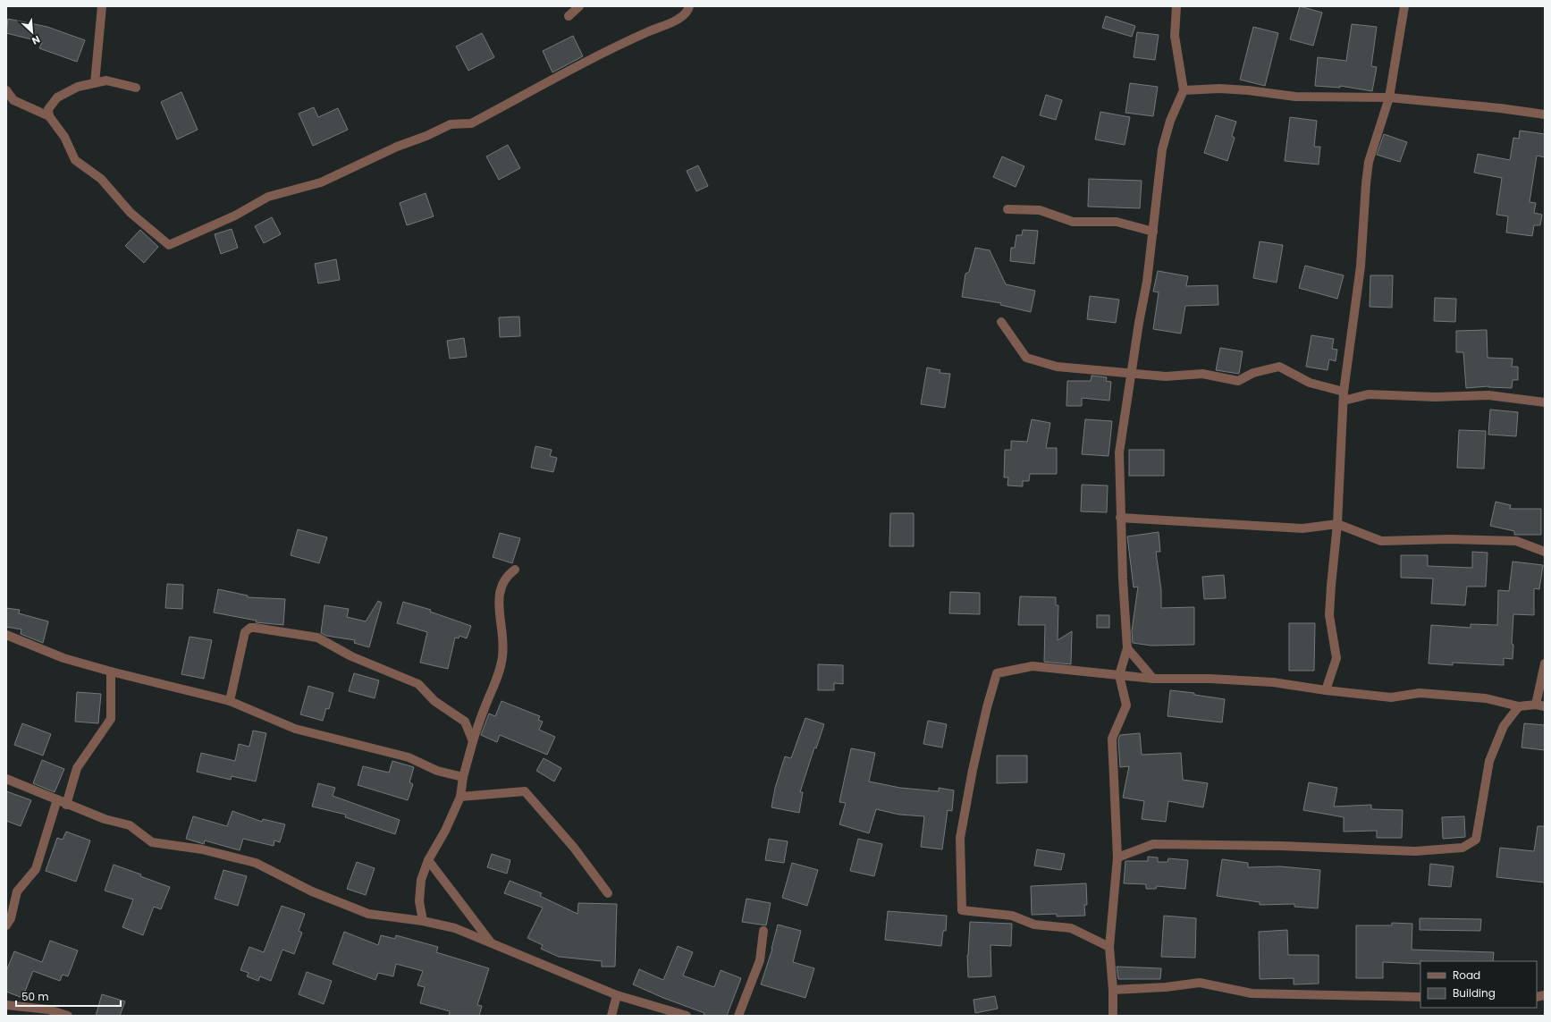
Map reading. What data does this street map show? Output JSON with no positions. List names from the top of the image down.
{
  "legend": ["Road", "Building"],
  "scale_bar": "50 m",
  "north": "bottom right"
}
